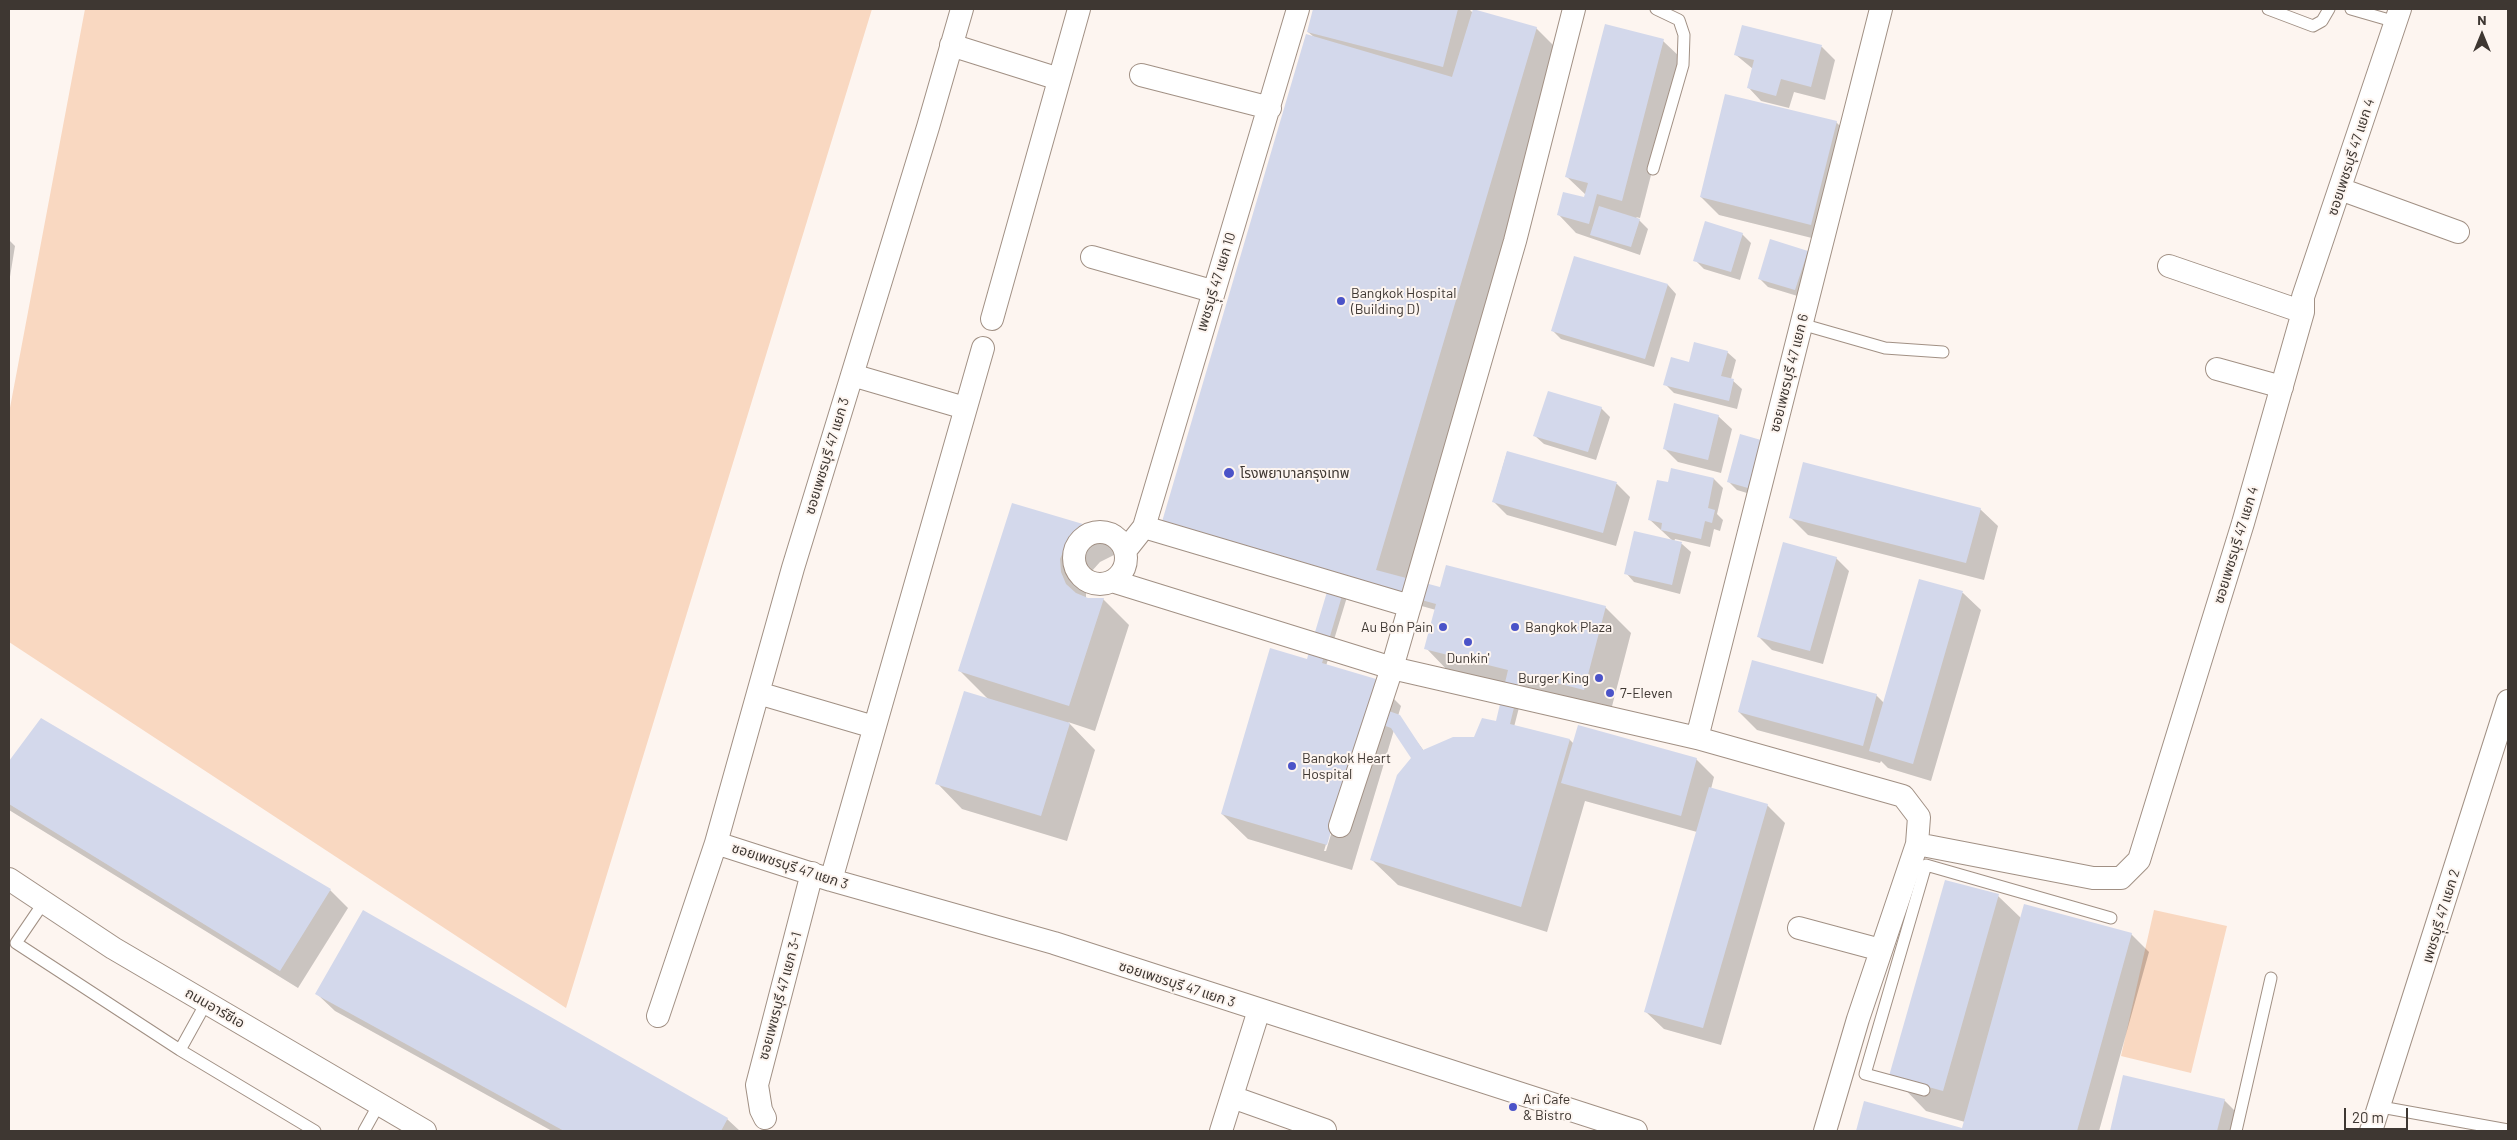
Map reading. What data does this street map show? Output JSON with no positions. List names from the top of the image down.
{
  "streets": {
    "street": [
      "ซอยเพชรบุรี 47 แยก 4",
      "เพชรบุุรี 47 แยก 10",
      "ซอยเพชรบุรี 47 แยก 6",
      "ซอยเพชรบุรี 47 แยก 3",
      "เพชรบุุรี 47 แยก 2",
      "ซอยเพชรบุรี 47 แยก 3-1",
      "ถนนอาร์ซีเอ"
    ]
  },
  "crossings": [
    ["ซอยเพชรบุรี 47 แยก 3", "ซอยเพชรบุรี 47 แยก 3-1"]
  ],
  "places": [
    "Bangkok Hospital (Building D)",
    "โรงพยาบาลกรุงเทพ",
    "Au Bon Pain",
    "Bangkok Plaza",
    "Dunkin'",
    "Burger King",
    "7-Eleven",
    "Bangkok Heart Hospital",
    "Ari Cafe & Bistro"
  ],
  "scale_bar": "20 m",
  "north": "top"
}
